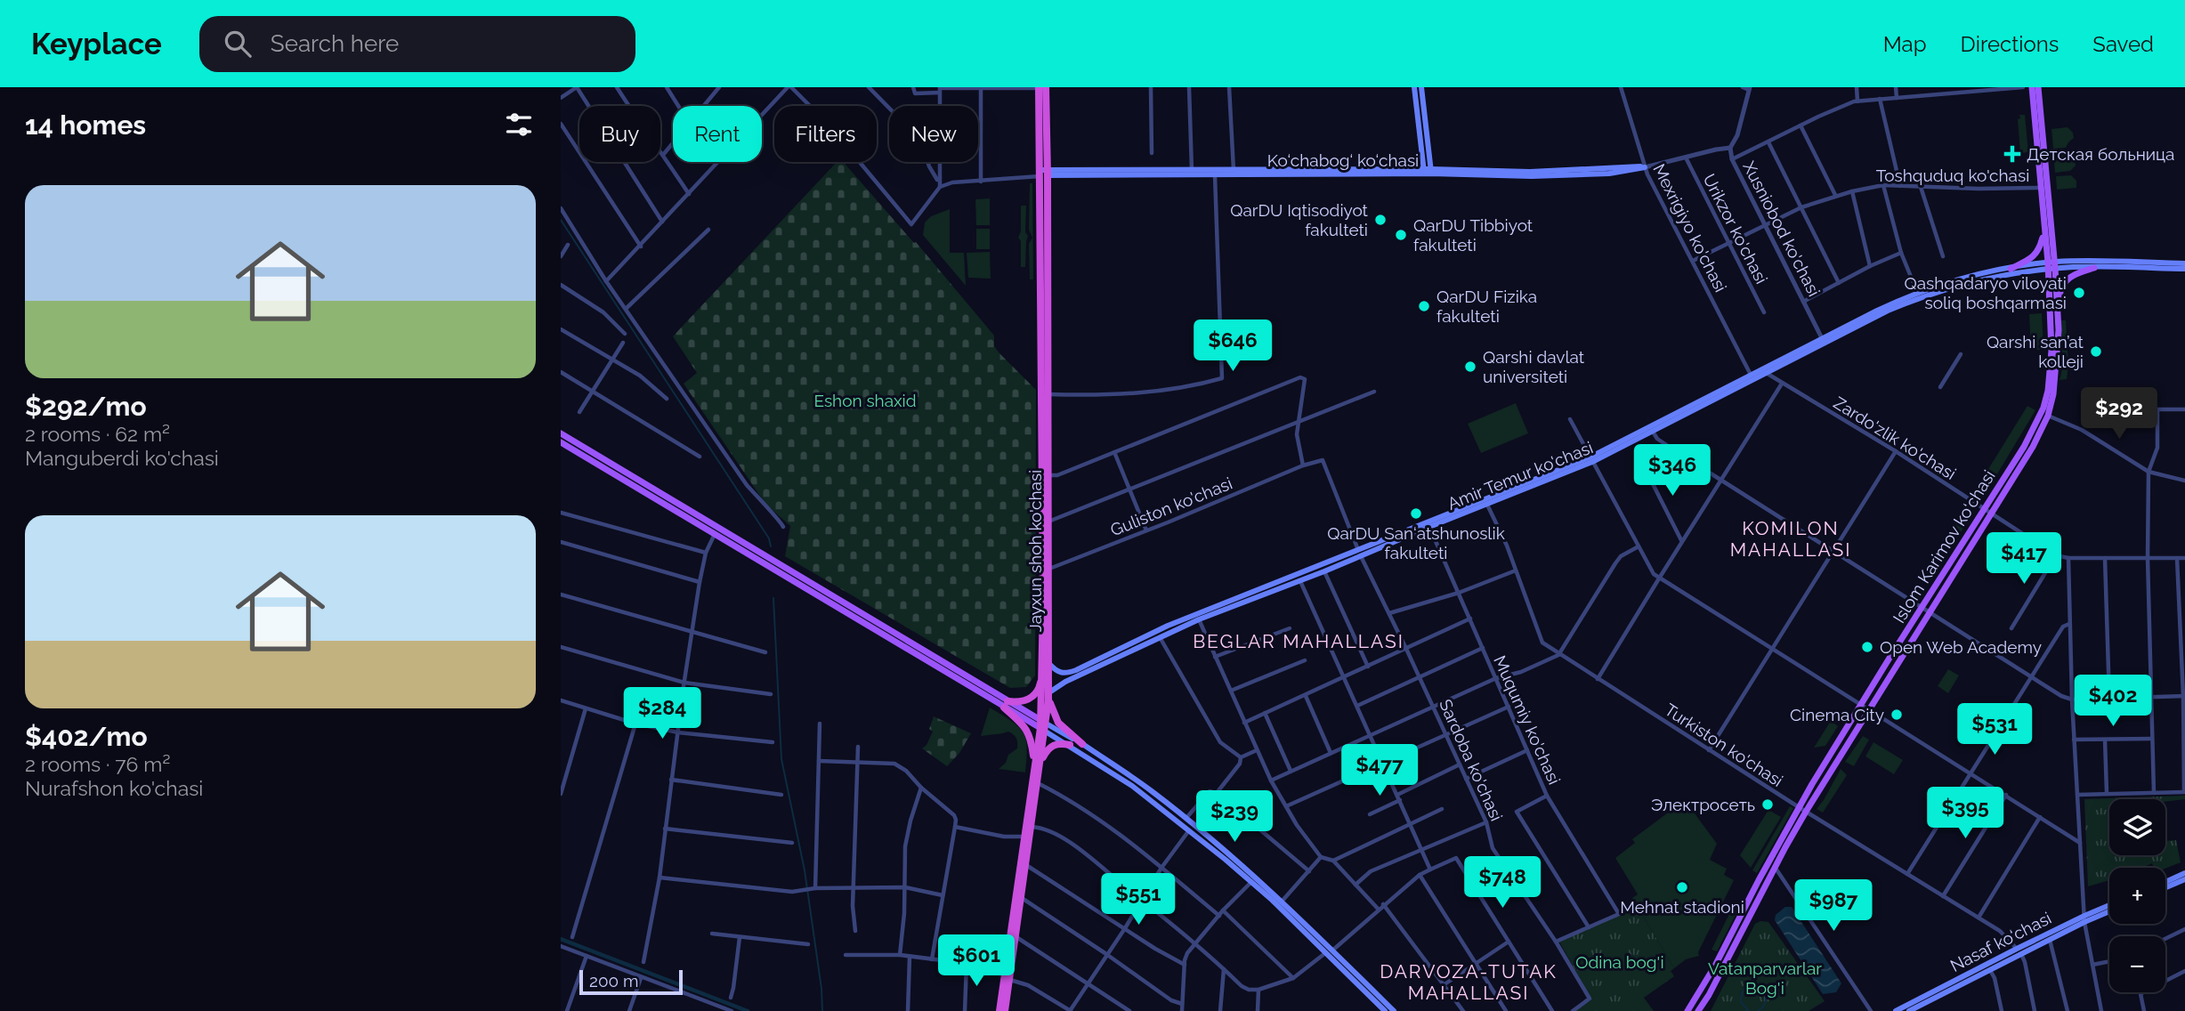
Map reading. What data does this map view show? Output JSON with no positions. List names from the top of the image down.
{
  "streets": {
    "highway": ["Jayxun shoh ko'chasi"],
    "main road": [
      "Ko‘chabog‘ ko‘chasi",
      "Amir Temur ko'chasi",
      "Islom Karimov ko‘chasi",
      "Nasaf ko‘chasi"
    ],
    "street": [
      "Toshquduq ko'chasi",
      "Mexrigiyo ko'chasi",
      "Urikzor ko'chasi",
      "Xusniobod ko'chasi",
      "Zardo'zlik ko'chasi",
      "Guliston ko'chasi",
      "Muqumiy ko'chasi",
      "Turkiston ko'chasi",
      "Sardoba ko'chasi"
    ]
  },
  "crossings": [
    ["Ko‘chabog‘ ko‘chasi", "Mexrigiyo ko'chasi"],
    ["Ko‘chabog‘ ko‘chasi", "Urikzor ko'chasi"],
    ["Ko‘chabog‘ ko‘chasi", "Xusniobod ko'chasi"],
    ["Ko‘chabog‘ ko‘chasi", "Jayxun shoh ko'chasi"],
    ["Toshquduq ko'chasi", "Mexrigiyo ko'chasi"],
    ["Toshquduq ko'chasi", "Urikzor ko'chasi"],
    ["Toshquduq ko'chasi", "Xusniobod ko'chasi"],
    ["Toshquduq ko'chasi", "Islom Karimov ko‘chasi"],
    ["Mexrigiyo ko'chasi", "Amir Temur ko'chasi"],
    ["Xusniobod ko'chasi", "Amir Temur ko'chasi"],
    ["Zardo'zlik ko'chasi", "Amir Temur ko'chasi"],
    ["Zardo'zlik ko'chasi", "Islom Karimov ko‘chasi"],
    ["Amir Temur ko'chasi", "Islom Karimov ko‘chasi"],
    ["Amir Temur ko'chasi", "Jayxun shoh ko'chasi"],
    ["Amir Temur ko'chasi", "Muqumiy ko'chasi"],
    ["Amir Temur ko'chasi", "Turkiston ko'chasi"],
    ["Amir Temur ko'chasi", "Sardoba ko'chasi"],
    ["Guliston ko'chasi", "Jayxun shoh ko'chasi"],
    ["Guliston ko'chasi", "Sardoba ko'chasi"],
    ["Islom Karimov ko‘chasi", "Turkiston ko'chasi"],
    ["Turkiston ko'chasi", "Nasaf ko‘chasi"]
  ],
  "districts": ["KOMILON MAHALLASI", "BEGLAR MAHALLASI", "DARVOZA-TUTAK MAHALLASI"],
  "parks": ["Eshon shaxid", "Odina bog'i", "Vatanparvarlar Bog'i"],
  "places": {
    "health": ["Детская больница"],
    "other": [
      "QarDU Iqtisodiyot fakulteti",
      "QarDU Tibbiyot fakulteti",
      "Qashqadaryo viloyati soliq boshqarmasi",
      "QarDU Fizika fakulteti",
      "Qarshi san’at kolleji",
      "Qarshi davlat universiteti",
      "QarDU San‘atshunoslik fakulteti",
      "Open Web Academy",
      "Cinema City",
      "Электросеть",
      "Mehnat stadioni"
    ]
  },
  "scale_bar": "200 m",
  "page": {
    "header": "Keyplace",
    "search": "Search here",
    "nav": ["Map", "Directions", "Saved"],
    "heading": "14 homes",
    "chip": [
      "Buy",
      "Rent",
      "Filters",
      "New"
    ],
    "list": [
      {
        "name": "$292/mo",
        "note": "2 rooms · 62 m² · Manguberdi ko'chasi"
      },
      {
        "name": "$402/mo",
        "note": "2 rooms · 76 m² · Nurafshon ko'chasi"
      }
    ],
    "price": [
      "$646",
      "$292",
      "$346",
      "$417",
      "$402",
      "$284",
      "$531",
      "$477",
      "$395",
      "$239",
      "$748",
      "$551",
      "$987",
      "$601"
    ],
    "map_buttons": ["+", "−"],
    "scale": "200 m"
  }
}
